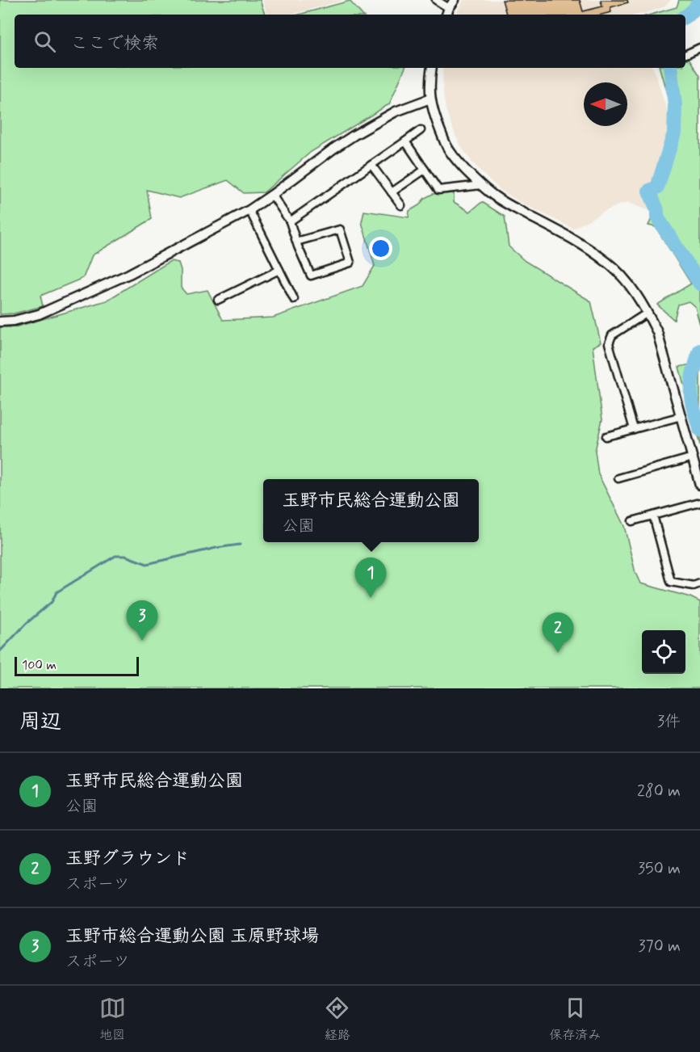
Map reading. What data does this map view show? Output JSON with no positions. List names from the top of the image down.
{
  "scale_bar": "100 m",
  "north": "left",
  "page": {
    "search": "ここで検索",
    "popup": ["玉野市民総合運動公園", "公園"],
    "pins": ["1", "3", "2"],
    "scale": "100 m",
    "heading": ["周辺", "3件"],
    "list": [
      {
        "mark": "1",
        "name": "玉野市民総合運動公園",
        "note": "公園",
        "value": "280 m"
      },
      {
        "mark": "2",
        "name": "玉野グラウンド",
        "note": "スポーツ",
        "value": "350 m"
      },
      {
        "mark": "3",
        "name": "玉野市総合運動公園 玉原野球場",
        "note": "スポーツ",
        "value": "370 m"
      }
    ],
    "nav": ["地図", "経路", "保存済み"]
  }
}
